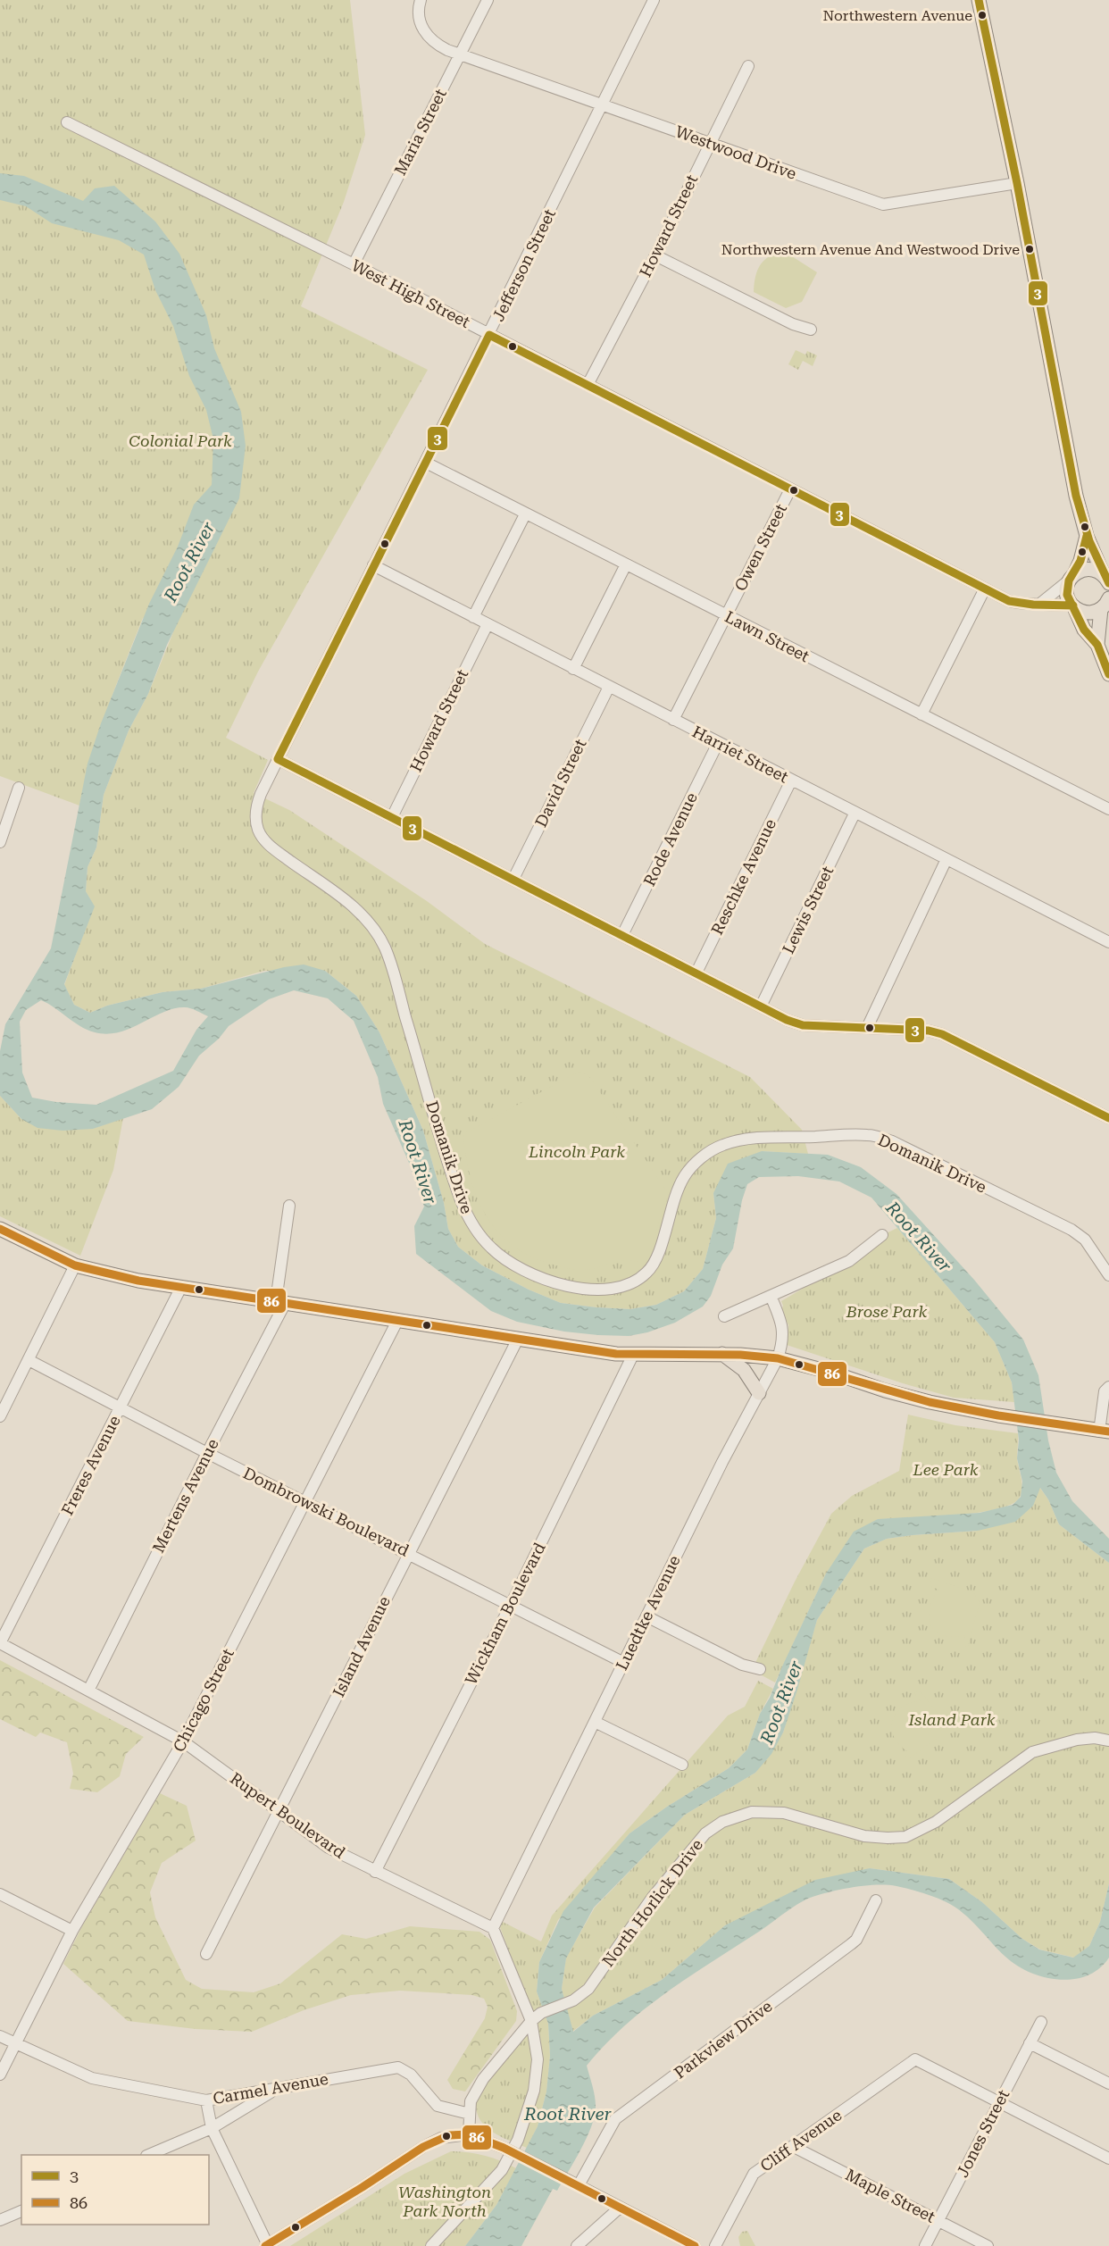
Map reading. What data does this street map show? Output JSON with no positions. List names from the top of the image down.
{
  "streets": {
    "street": [
      "Maria Street",
      "Westwood Drive",
      "Howard Street",
      "Jefferson Street",
      "West High Street",
      "Owen Street",
      "Lawn Street",
      "Harriet Street",
      "David Street",
      "Rode Avenue",
      "Reschke Avenue",
      "Lewis Street",
      "Domanik Drive",
      "Freres Avenue",
      "Mertens Avenue",
      "Dombrowski Boulevard",
      "Luedtke Avenue",
      "Wickham Boulevard",
      "Island Avenue",
      "Chicago Street",
      "Rupert Boulevard",
      "North Horlick Drive",
      "Parkview Drive",
      "Carmel Avenue",
      "Jones Street",
      "Cliff Avenue",
      "Maple Street"
    ]
  },
  "crossings": [
    ["Maria Street", "Westwood Drive"],
    ["Maria Street", "West High Street"],
    ["Westwood Drive", "Howard Street"],
    ["Westwood Drive", "Jefferson Street"],
    ["Howard Street", "West High Street"],
    ["Howard Street", "Harriet Street"],
    ["Jefferson Street", "West High Street"],
    ["Jefferson Street", "Lawn Street"],
    ["Jefferson Street", "Harriet Street"],
    ["Jefferson Street", "Domanik Drive"],
    ["West High Street", "Owen Street"],
    ["Owen Street", "Lawn Street"],
    ["Owen Street", "Harriet Street"],
    ["Harriet Street", "David Street"],
    ["Harriet Street", "Rode Avenue"],
    ["Harriet Street", "Reschke Avenue"],
    ["Harriet Street", "Lewis Street"],
    ["Freres Avenue", "Dombrowski Boulevard"],
    ["Freres Avenue", "Rupert Boulevard"],
    ["Mertens Avenue", "Dombrowski Boulevard"],
    ["Mertens Avenue", "Rupert Boulevard"],
    ["Dombrowski Boulevard", "Luedtke Avenue"],
    ["Dombrowski Boulevard", "Wickham Boulevard"],
    ["Dombrowski Boulevard", "Island Avenue"],
    ["Dombrowski Boulevard", "Chicago Street"],
    ["Luedtke Avenue", "Rupert Boulevard"],
    ["Wickham Boulevard", "Rupert Boulevard"],
    ["Island Avenue", "Rupert Boulevard"],
    ["Chicago Street", "Rupert Boulevard"],
    ["Chicago Street", "Carmel Avenue"],
    ["North Horlick Drive", "Carmel Avenue"],
    ["Jones Street", "Cliff Avenue"],
    ["Jones Street", "Maple Street"],
    ["Cliff Avenue", "Maple Street"]
  ],
  "water": ["Root River"],
  "parks": [
    "Colonial Park",
    "Lincoln Park",
    "Brose Park",
    "Lee Park",
    "Island Park",
    "Washington Park North"
  ],
  "places": ["Northwestern Avenue", "Northwestern Avenue And Westwood Drive"],
  "lines": ["transit line 3", "transit line 86"],
  "legend": ["3", "86"]
}
